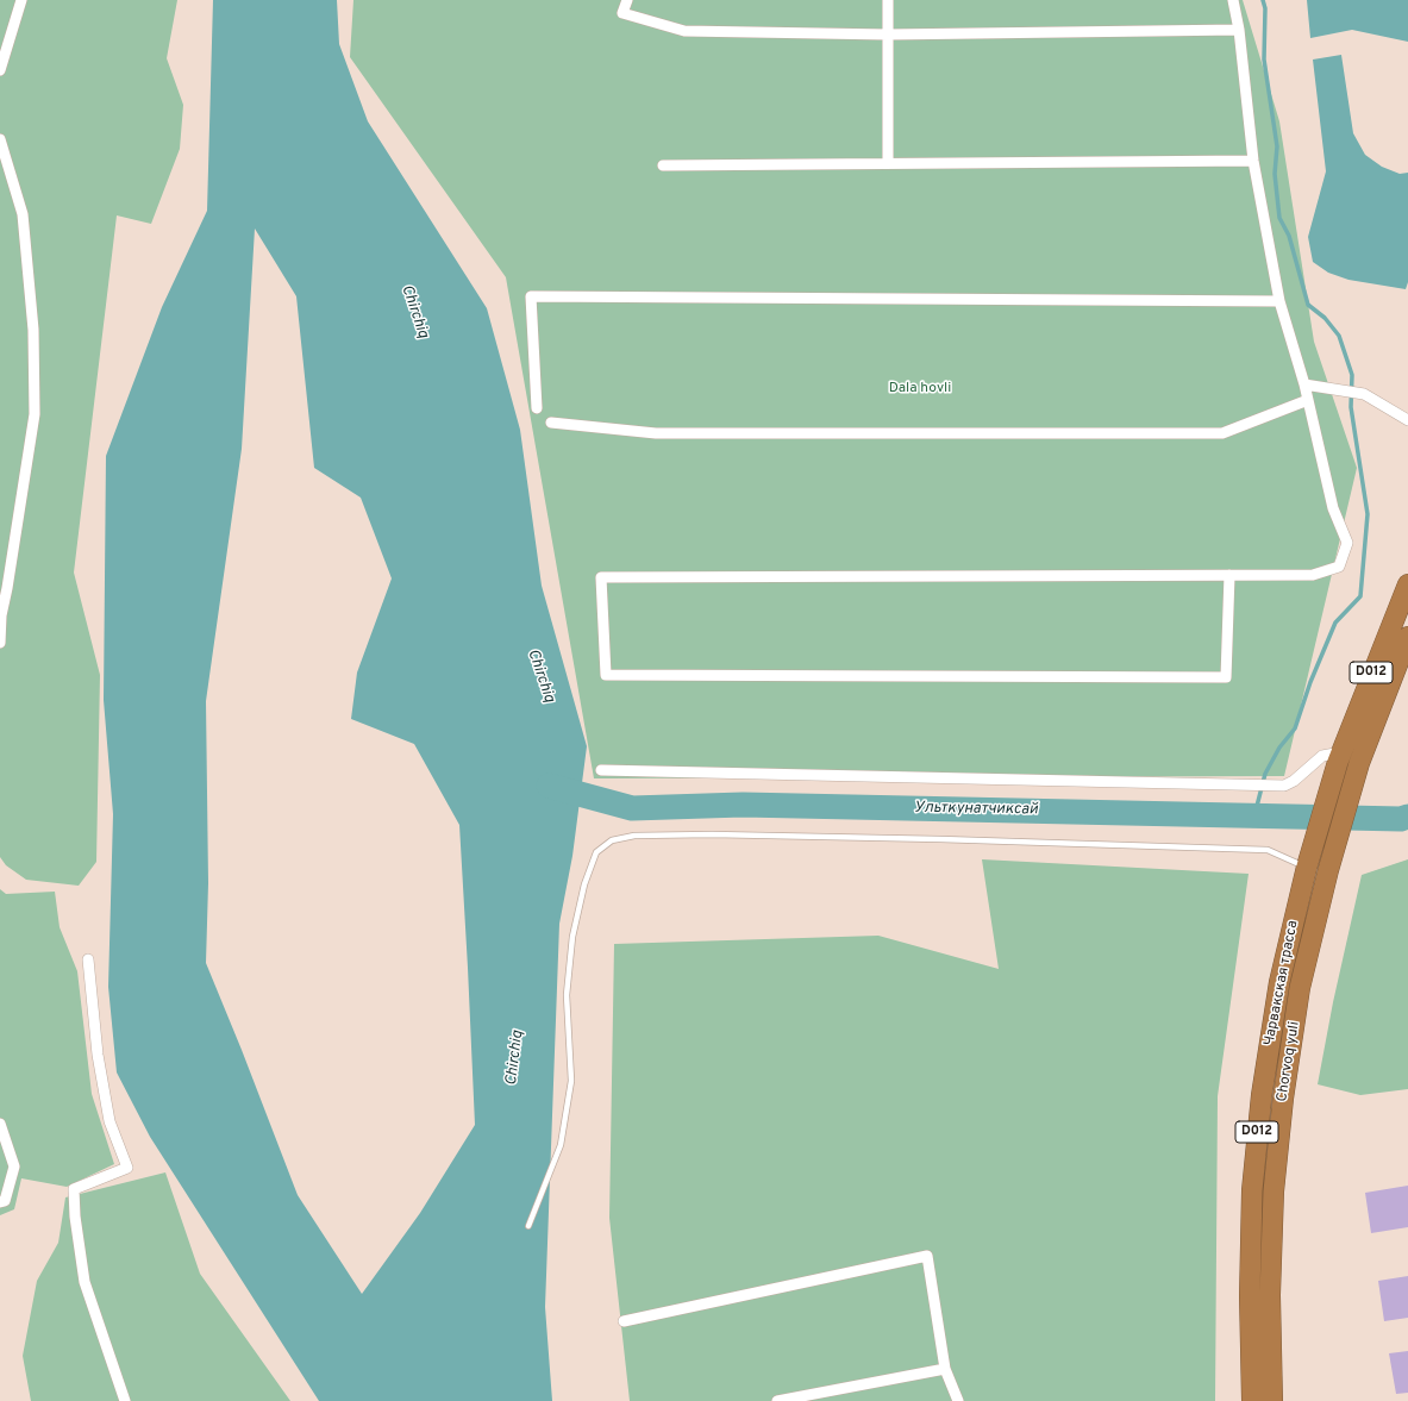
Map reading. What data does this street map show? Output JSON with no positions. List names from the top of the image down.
{
  "streets": {
    "highway": ["D012", "Чарвакская трасса", "Chorvoq yuli"]
  },
  "water": ["Chirchiq", "Ульткунатчиксай"],
  "parks": ["Dala hovli"]
}
